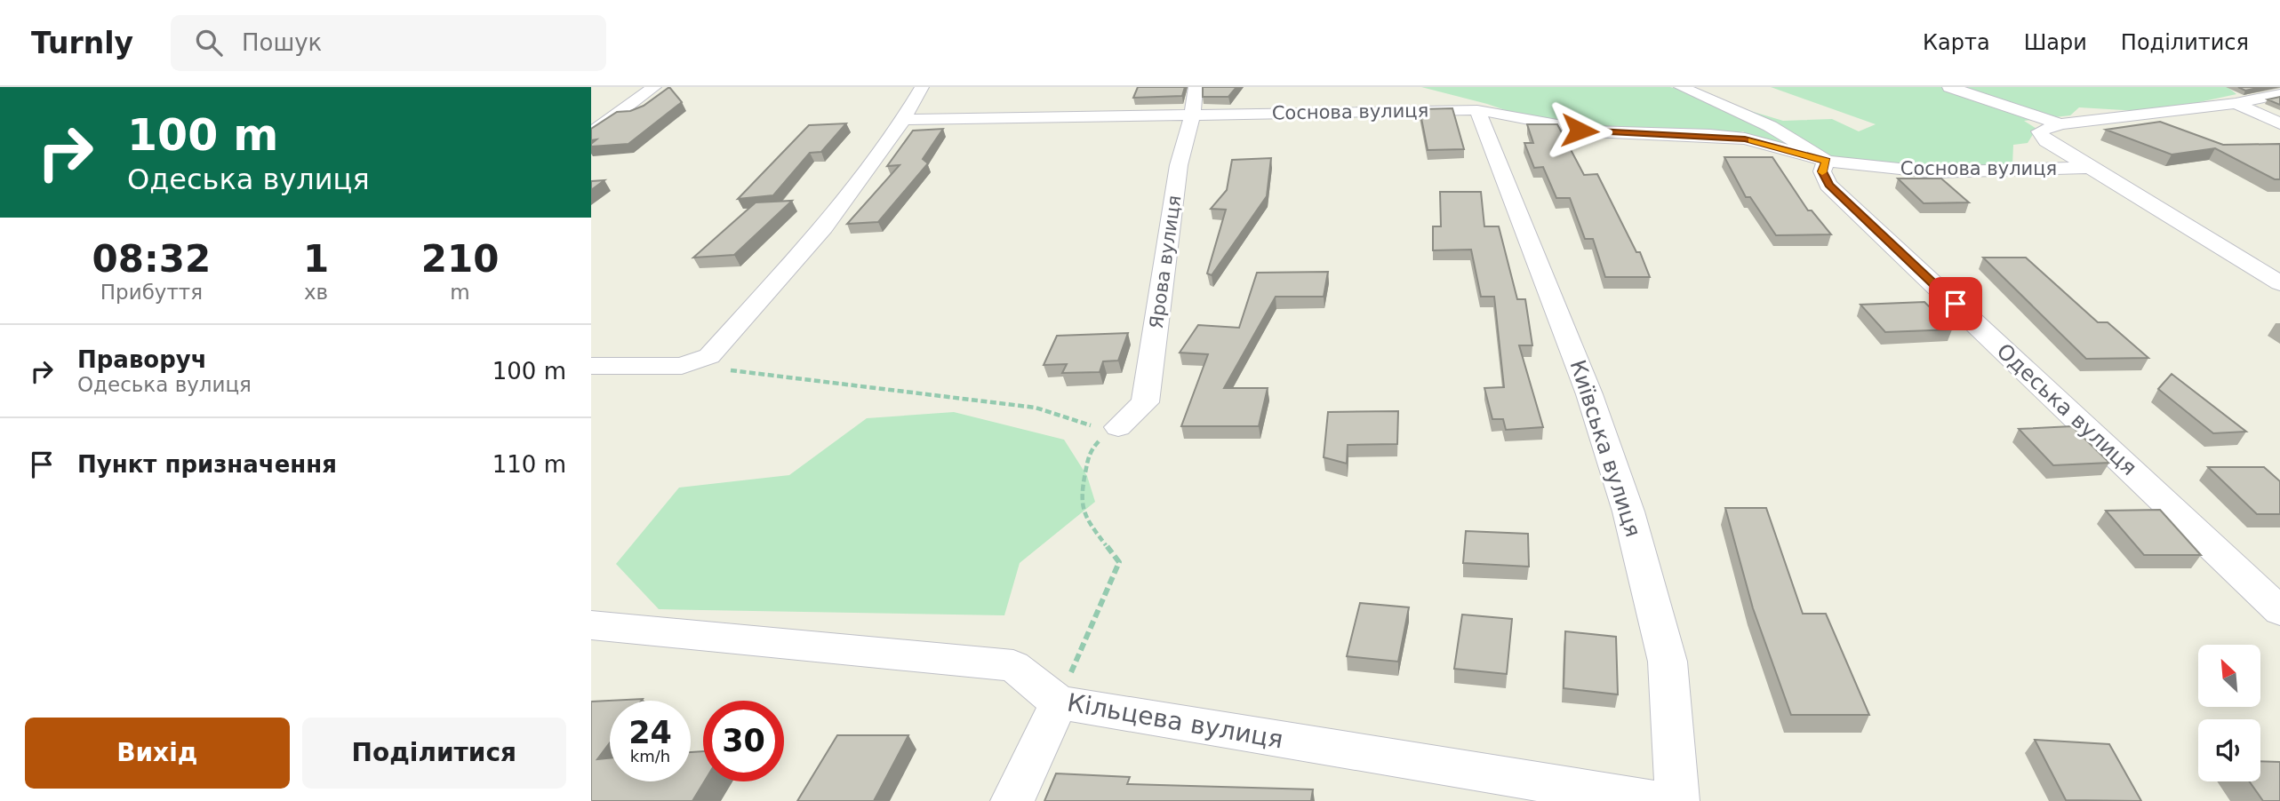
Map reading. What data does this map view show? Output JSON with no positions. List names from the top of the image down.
{
  "streets": {
    "street": [
      "Соснова вулиця",
      "Ярова вулиця",
      "Одеська вулиця",
      "Київська вулиця",
      "Кільцева вулиця"
    ]
  },
  "crossings": [
    ["Соснова вулиця", "Ярова вулиця"],
    ["Соснова вулиця", "Одеська вулиця"],
    ["Соснова вулиця", "Київська вулиця"]
  ],
  "north": "top left",
  "page": {
    "header": "Turnly",
    "search": "Пошук",
    "nav": ["Карта", "Шари", "Поділитися"],
    "turn": ["100 m", "Одеська вулиця"],
    "eta": [
      "08:32",
      "Прибуття",
      "1",
      "хв",
      "210",
      "m"
    ],
    "list": [
      {
        "name": "Праворуч",
        "note": "Одеська вулиця",
        "value": "100 m"
      },
      {
        "name": "Пункт призначення",
        "value": "110 m"
      }
    ],
    "speed": "24 km/h",
    "limit": "30",
    "buttons": ["Вихід", "Поділитися"]
  }
}
